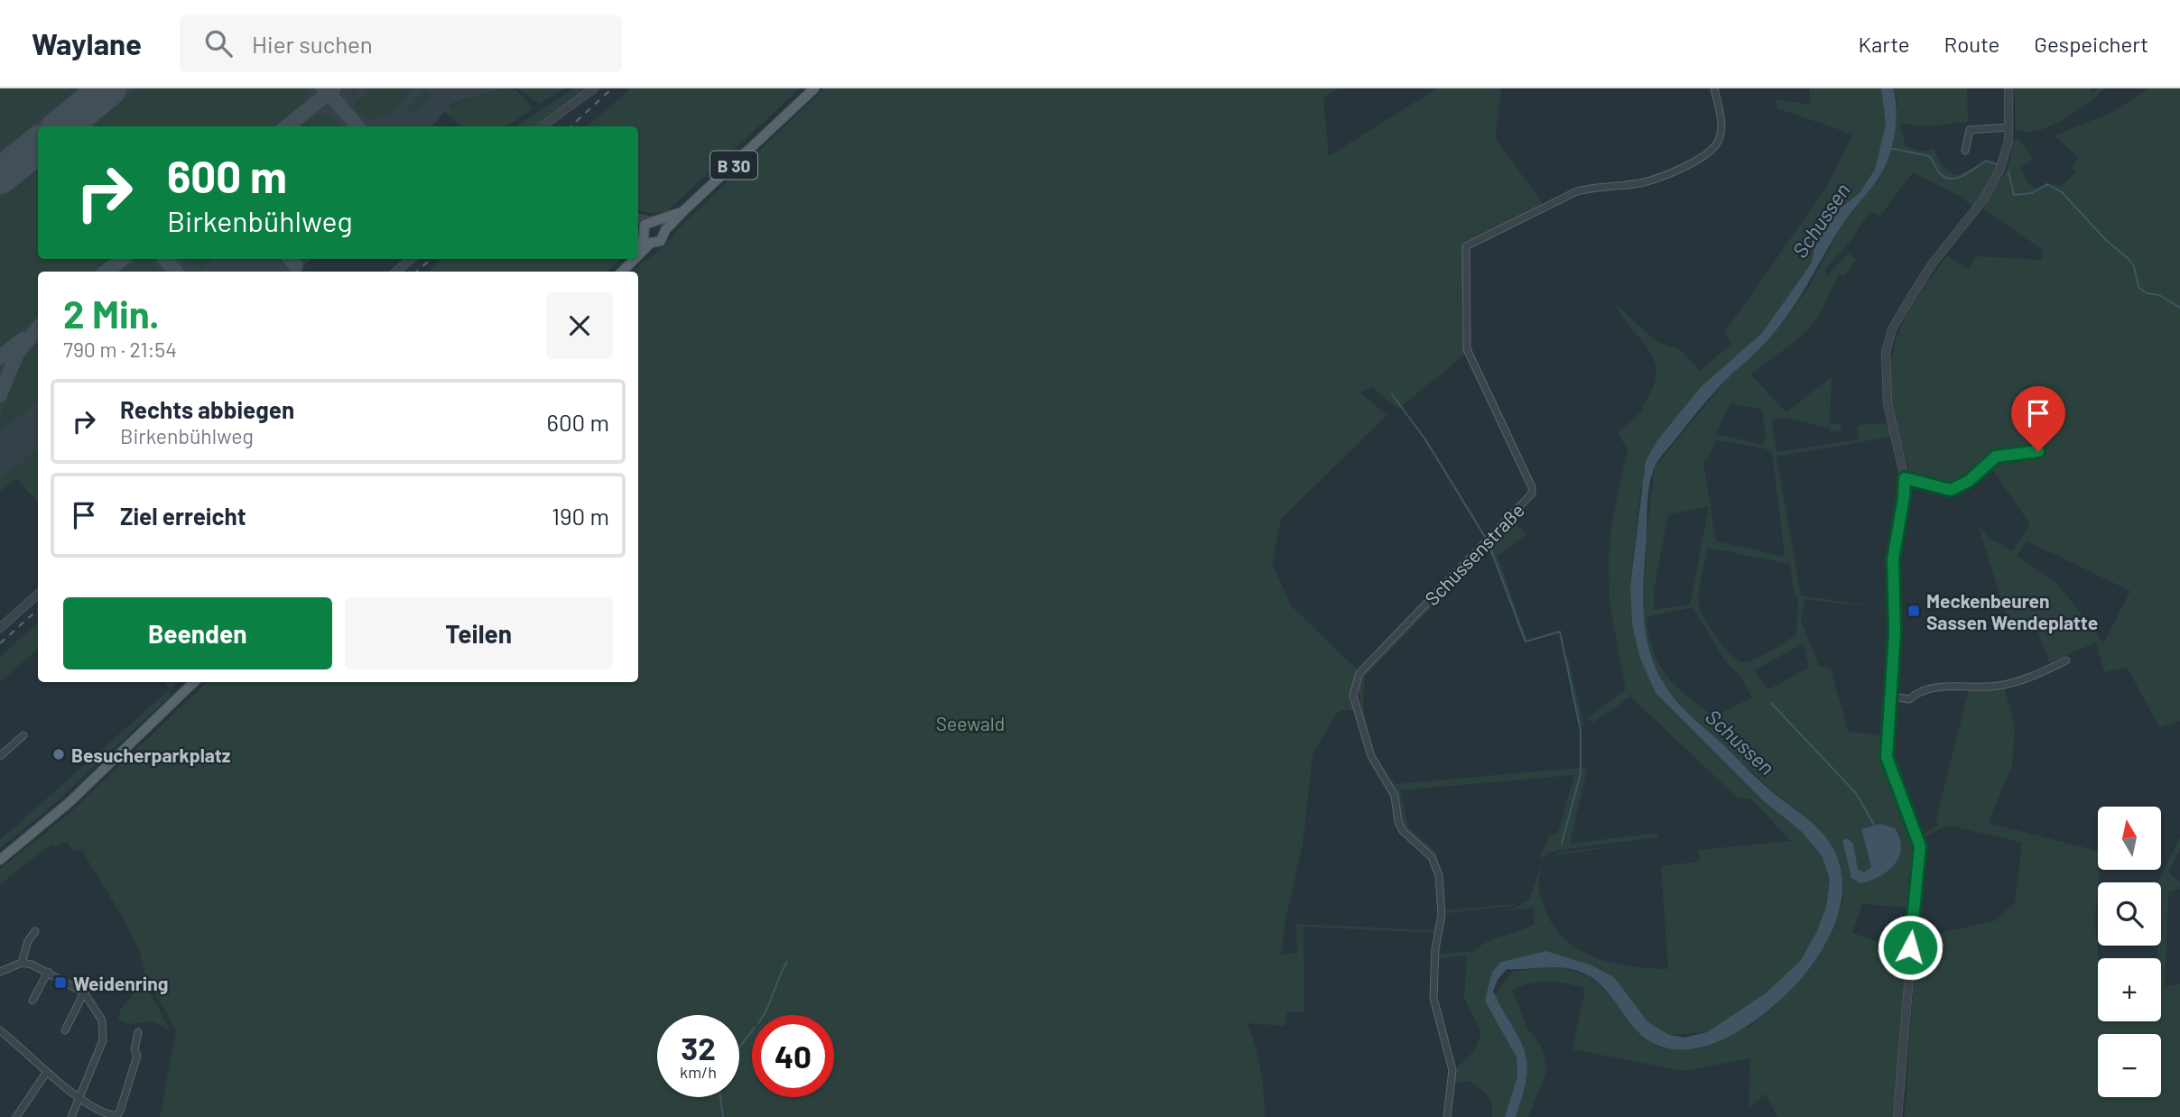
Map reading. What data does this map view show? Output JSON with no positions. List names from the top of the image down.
{
  "streets": {
    "main road": ["B 30"],
    "street": ["Schussenstraße"]
  },
  "water": ["Schussen"],
  "parks": ["Seewald"],
  "places": {
    "transit": ["Meckenbeuren Sassen Wendeplatte", "Weidenring"],
    "other": ["Besucherparkplatz"]
  },
  "north": "top",
  "page": {
    "header": "Waylane",
    "search": "Hier suchen",
    "nav": ["Karte", "Route", "Gespeichert"],
    "turn": ["600 m", "Birkenbühlweg"],
    "heading": ["2 Min.", "790 m · 21:54"],
    "list": [
      {
        "name": "Rechts abbiegen",
        "note": "Birkenbühlweg",
        "value": "600 m"
      },
      {
        "name": "Ziel erreicht",
        "value": "190 m"
      }
    ],
    "buttons": ["Beenden", "Teilen"],
    "map_buttons": ["+", "−"],
    "speed": "32 km/h",
    "limit": "40"
  }
}
